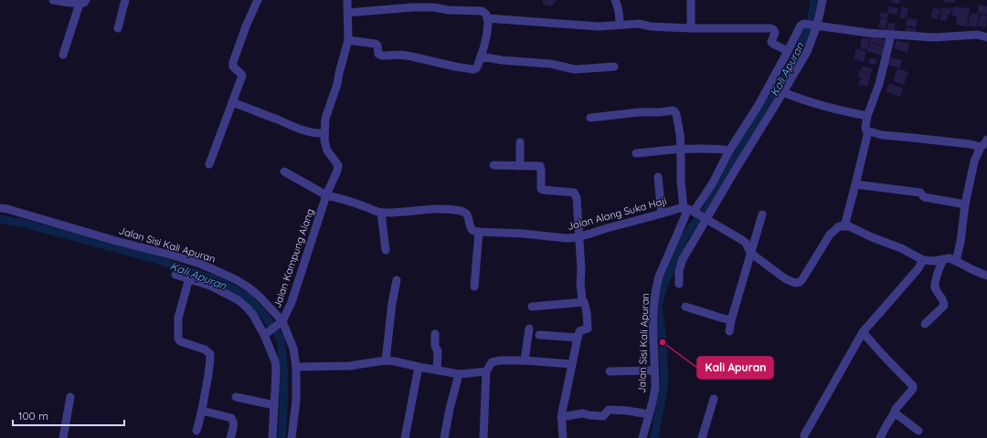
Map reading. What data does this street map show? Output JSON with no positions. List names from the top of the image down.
{
  "streets": {
    "street": ["Jalan Alang Suka Haji", "Jalan Sisi Kali Apuran", "Jalan Kampung Alang"]
  },
  "crossings": [
    ["Jalan Alang Suka Haji", "Jalan Sisi Kali Apuran"],
    ["Jalan Sisi Kali Apuran", "Jalan Kampung Alang"]
  ],
  "water": ["Kali Apuran"],
  "places": ["Kali Apuran"],
  "scale_bar": "100 m"
}
